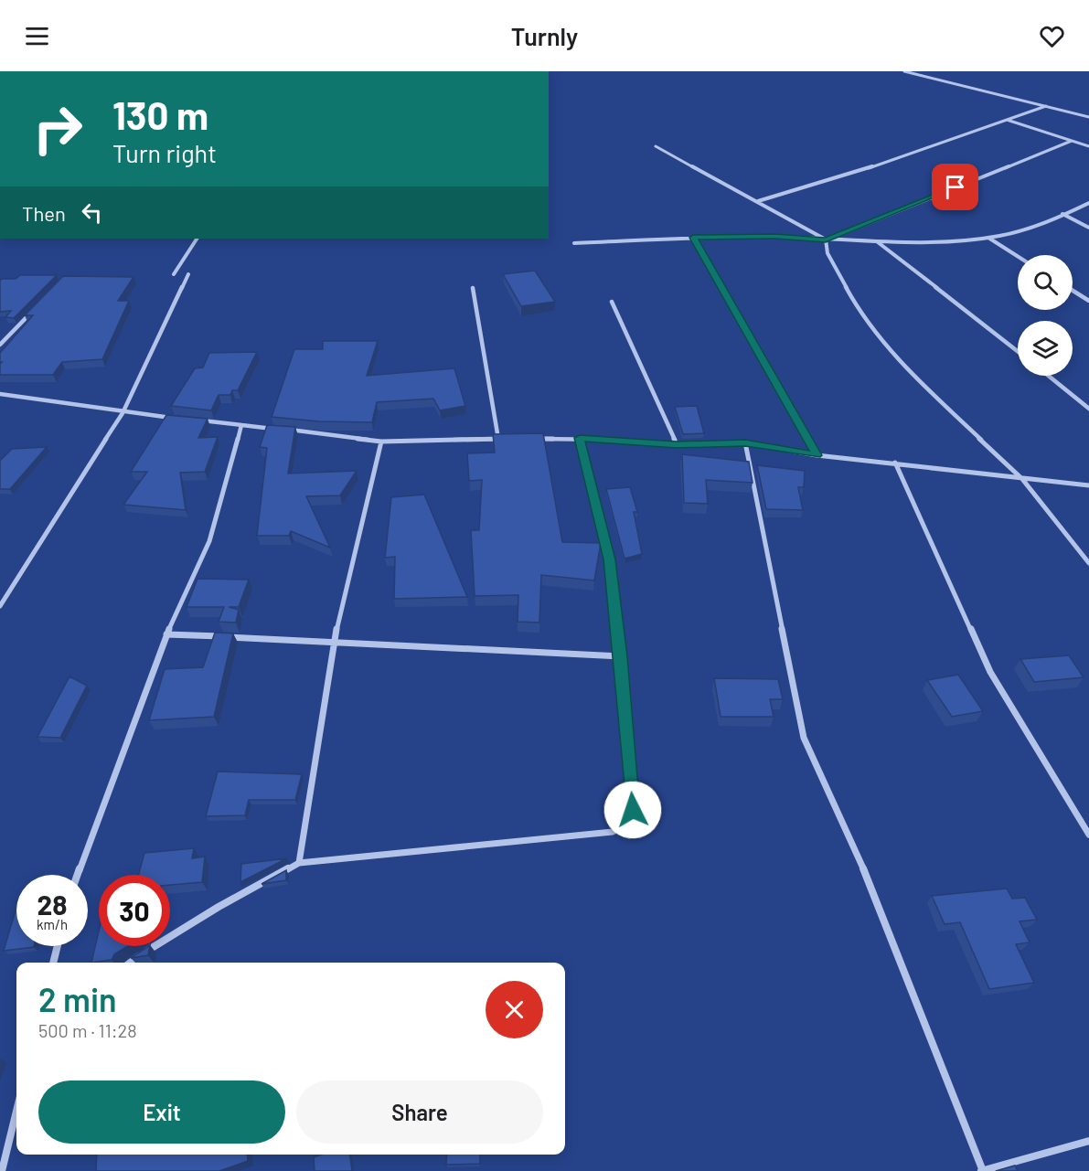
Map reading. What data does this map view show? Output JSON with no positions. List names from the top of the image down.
{
  "page": {
    "header": "Turnly",
    "turn": ["130 m", "Turn right"],
    "then": "Then",
    "speed": "28 km/h",
    "limit": "30",
    "heading": ["2 min", "500 m · 11:28"],
    "buttons": ["Exit", "Share"]
  }
}
